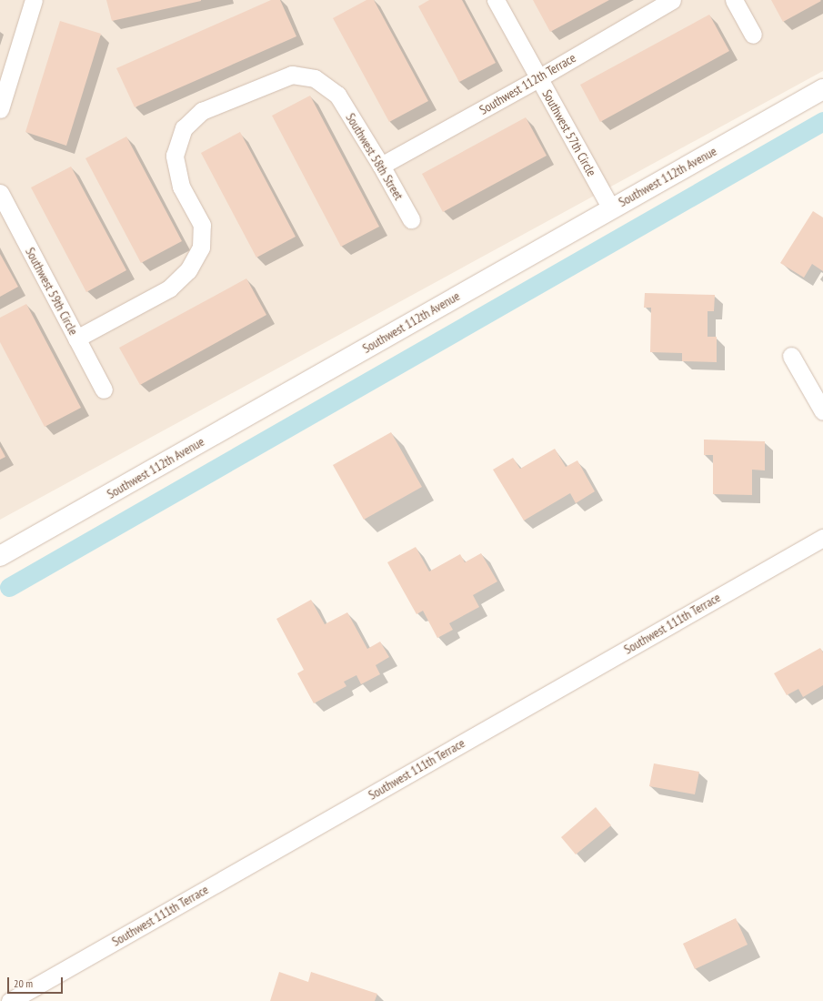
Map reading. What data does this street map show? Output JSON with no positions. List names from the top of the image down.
{
  "streets": {
    "street": [
      "Southwest 112th Terrace",
      "Southwest 57th Circle",
      "Southwest 58th Street",
      "Southwest 112th Avenue",
      "Southwest 59th Circle",
      "Southwest 111th Terrace"
    ]
  },
  "crossings": [
    ["Southwest 112th Terrace", "Southwest 57th Circle"],
    ["Southwest 112th Terrace", "Southwest 58th Street"],
    ["Southwest 57th Circle", "Southwest 112th Avenue"],
    ["Southwest 58th Street", "Southwest 59th Circle"]
  ],
  "scale_bar": "20 m"
}
